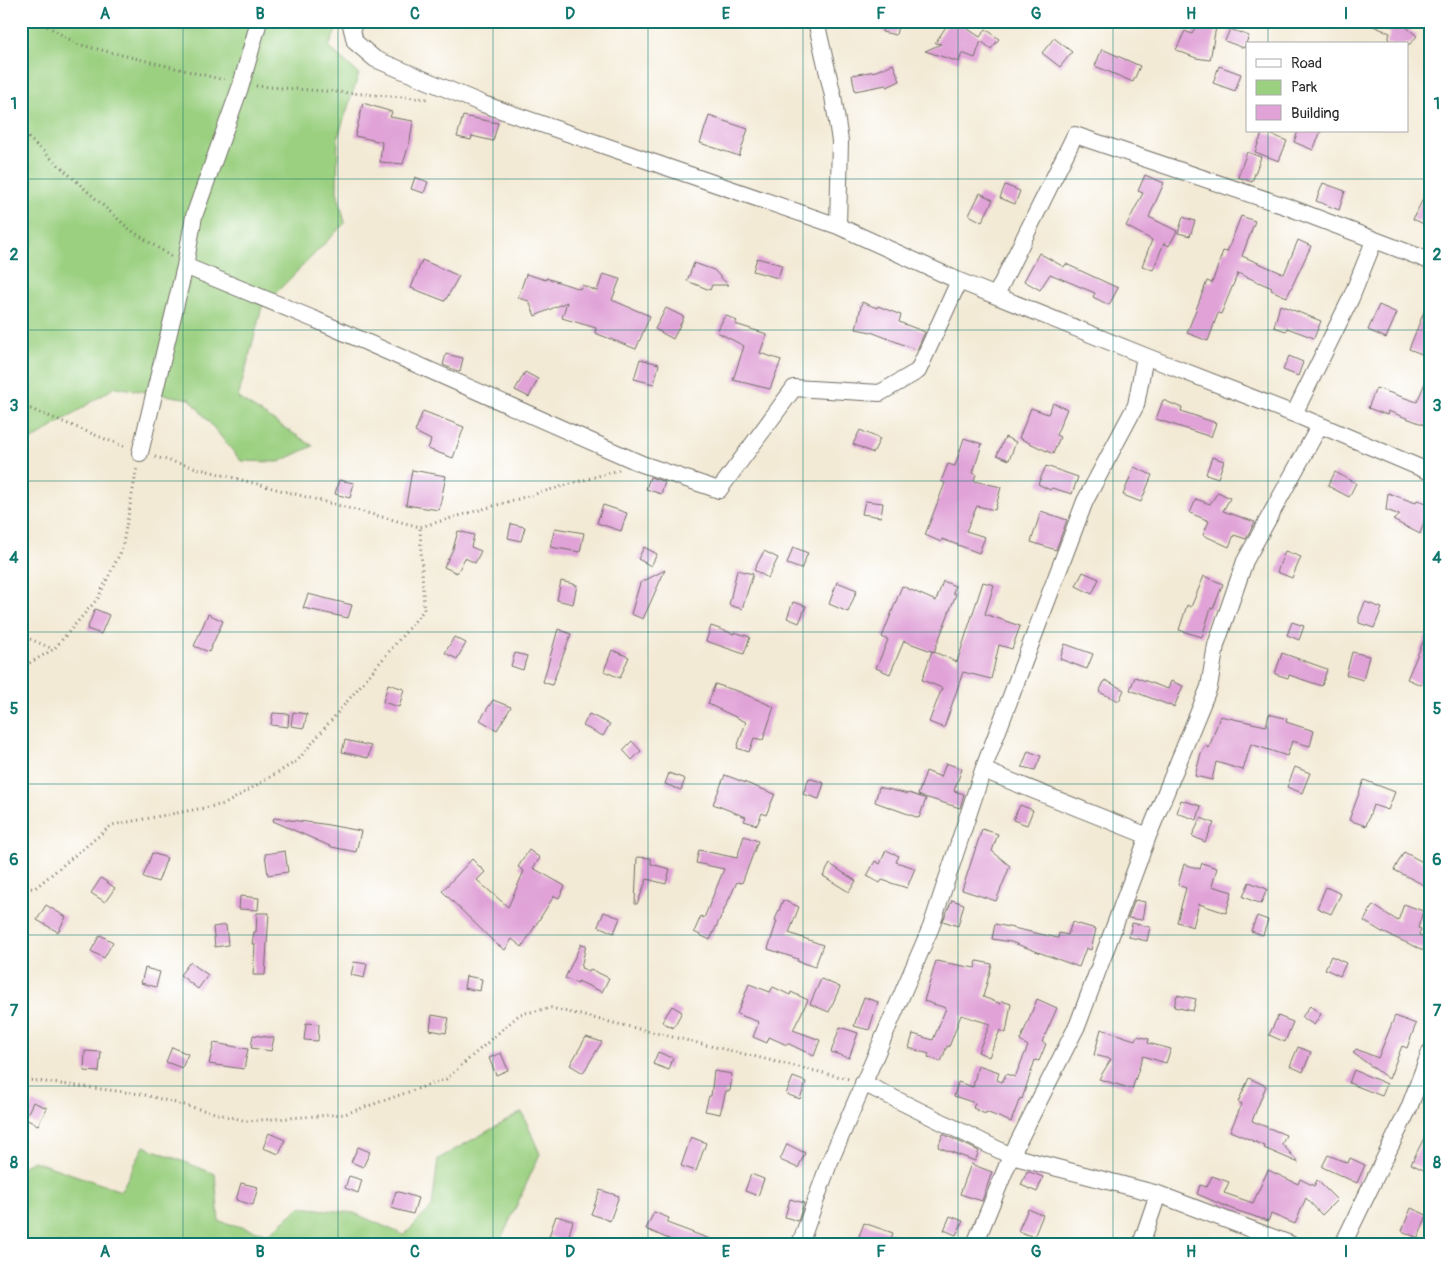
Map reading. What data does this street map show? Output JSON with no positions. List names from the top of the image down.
{
  "legend": ["Road", "Park", "Building"],
  "grid": {
    "columns": [
      "A",
      "B",
      "C",
      "D",
      "E",
      "F",
      "G",
      "H",
      "I"
    ],
    "rows": [
      "1",
      "2",
      "3",
      "4",
      "5",
      "6",
      "7",
      "8"
    ]
  }
}
